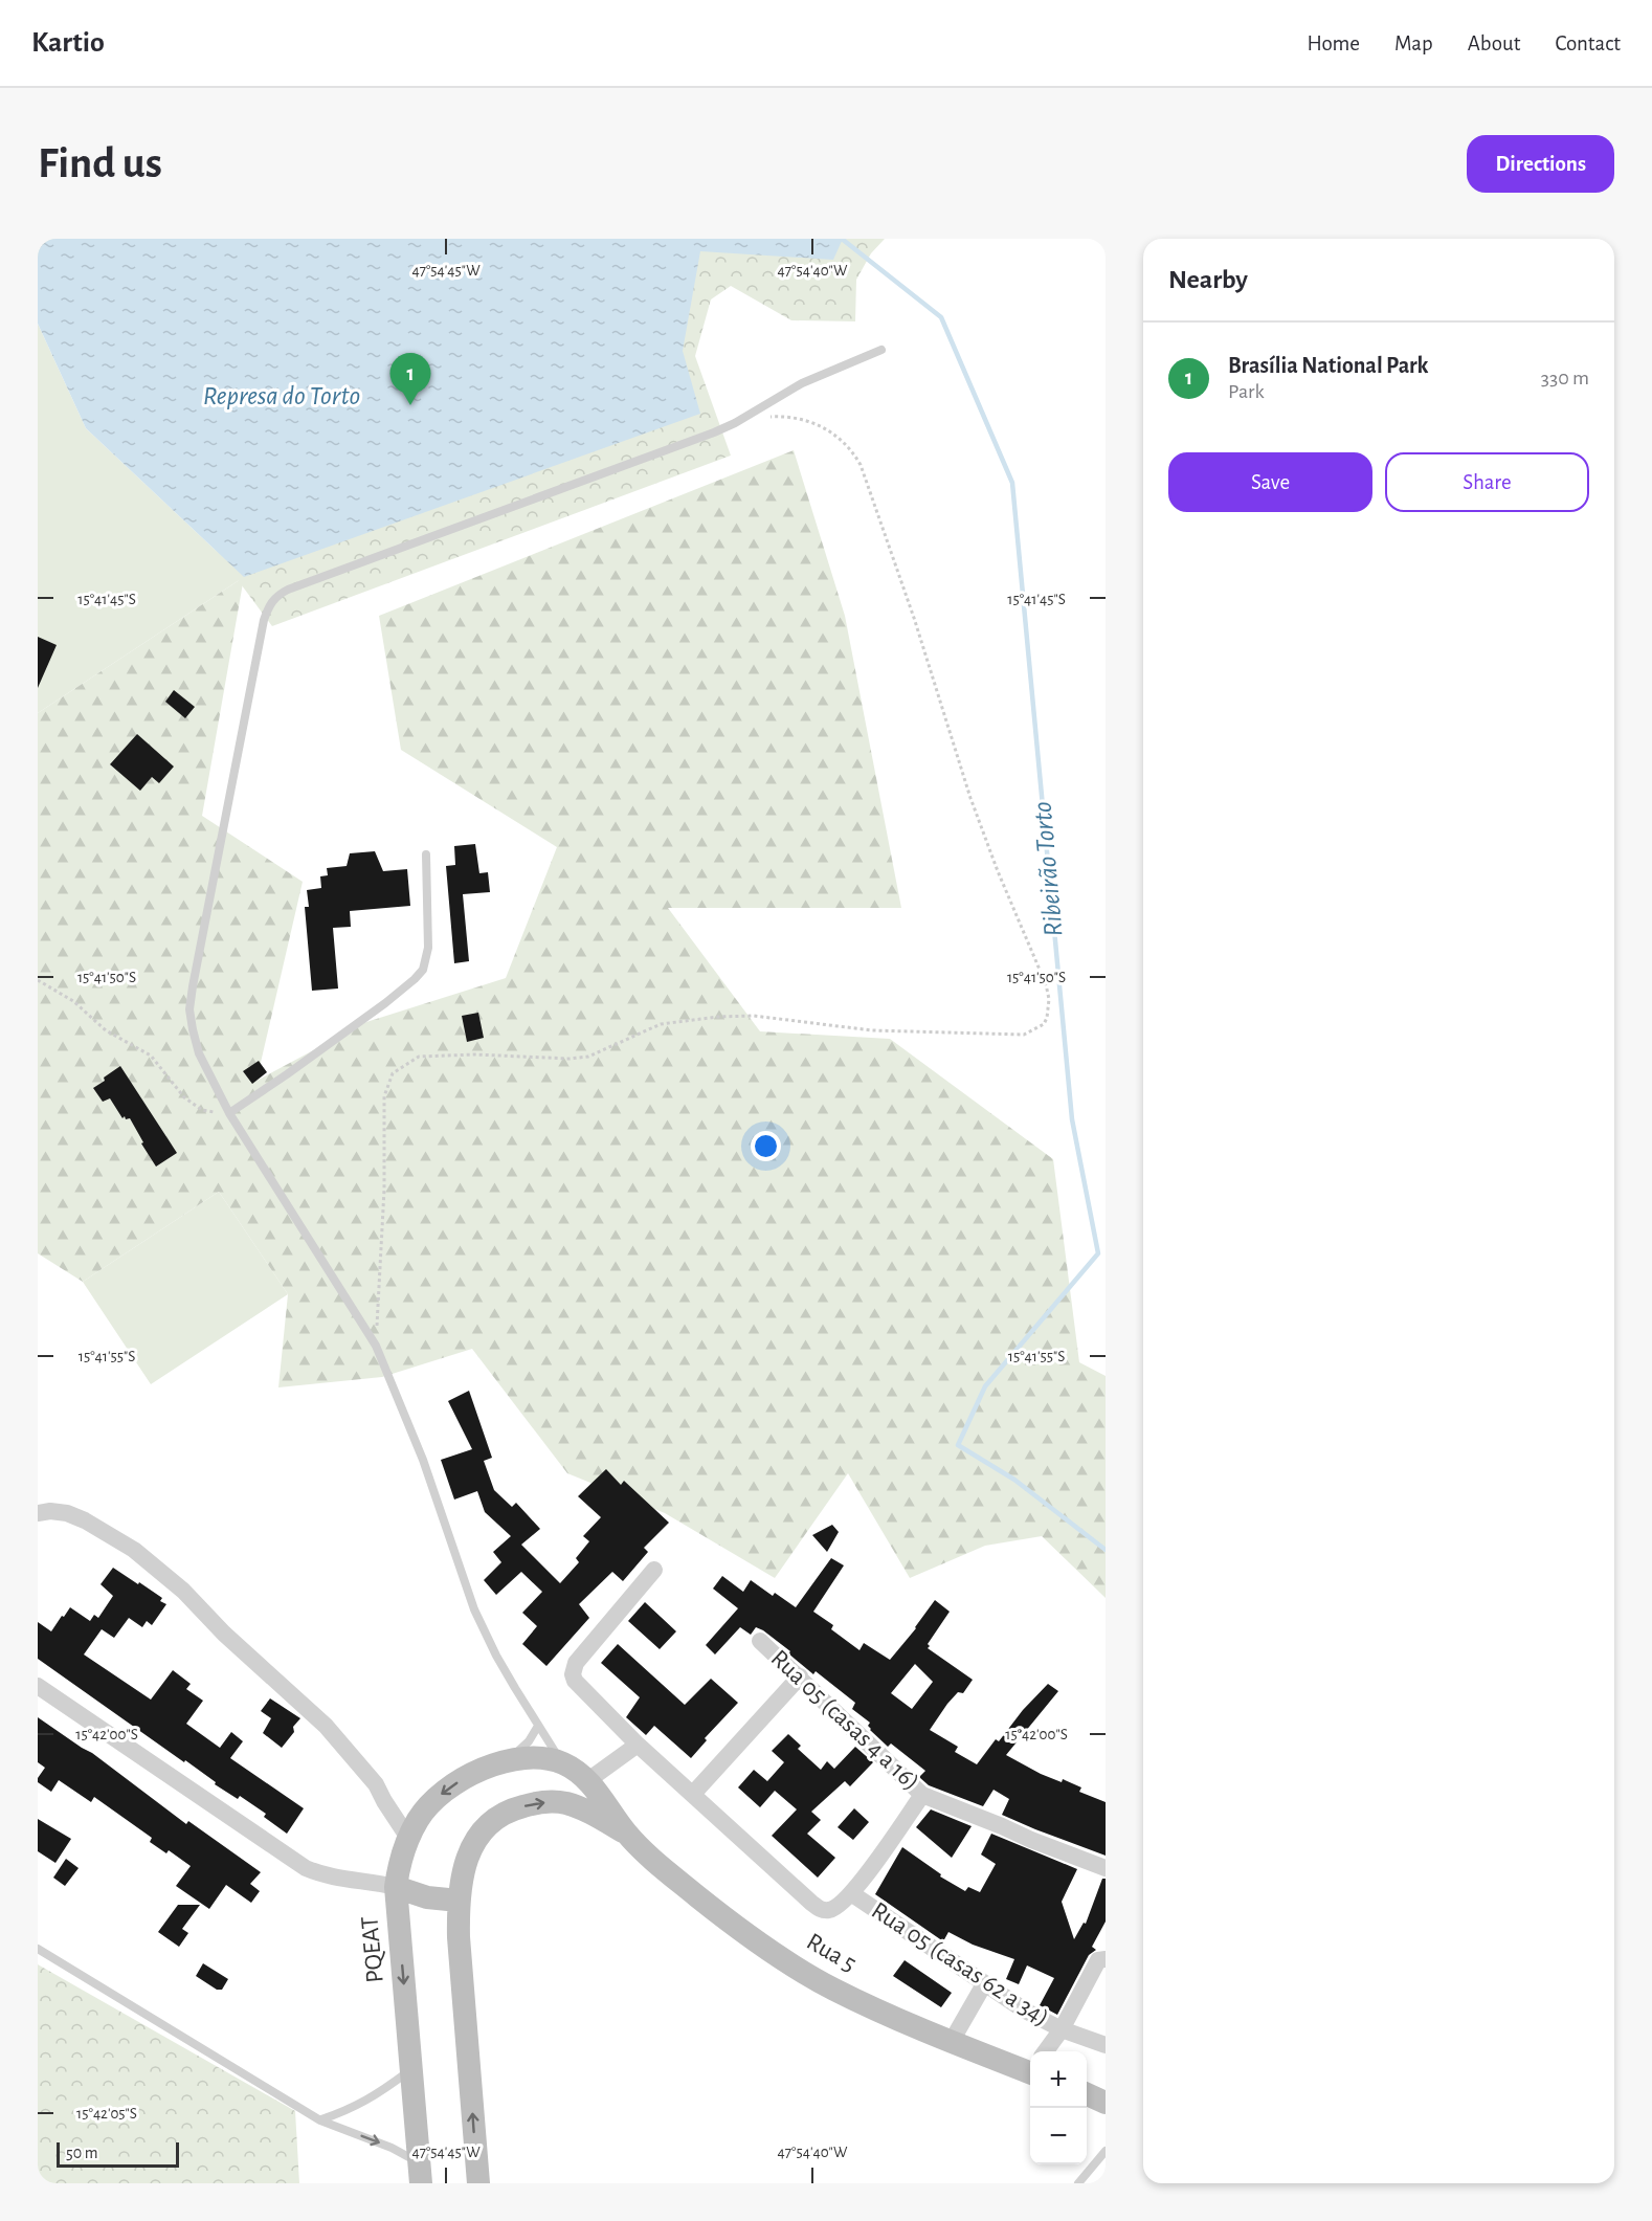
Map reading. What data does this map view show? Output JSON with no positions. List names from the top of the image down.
{
  "streets": {
    "street": [
      "Rua 05 (casas 4 a 16)",
      "PQEAT",
      "Rua 5",
      "Rua 05 (casas 62 a 34)"
    ]
  },
  "water": ["Represa do Torto", "Ribeirão Torto"],
  "scale_bar": "50 m",
  "page": {
    "header": "Kartio",
    "nav": [
      "Home",
      "Map",
      "About",
      "Contact"
    ],
    "buttons": [
      "Directions",
      ["Save", "Share"]
    ],
    "title": "Find us",
    "heading": "Nearby",
    "list": [
      {
        "mark": "1",
        "name": "Brasília National Park",
        "note": "Park",
        "value": "330 m"
      }
    ],
    "pins": "1",
    "map_buttons": ["+", "−"],
    "scale": "50 m"
  },
  "coordinates": [
    "47°54'45\"W",
    "47°54'40\"W",
    "15°41'45\"S",
    "15°41'50\"S",
    "15°41'55\"S",
    "15°42'00\"S",
    "15°42'05\"S"
  ]
}
